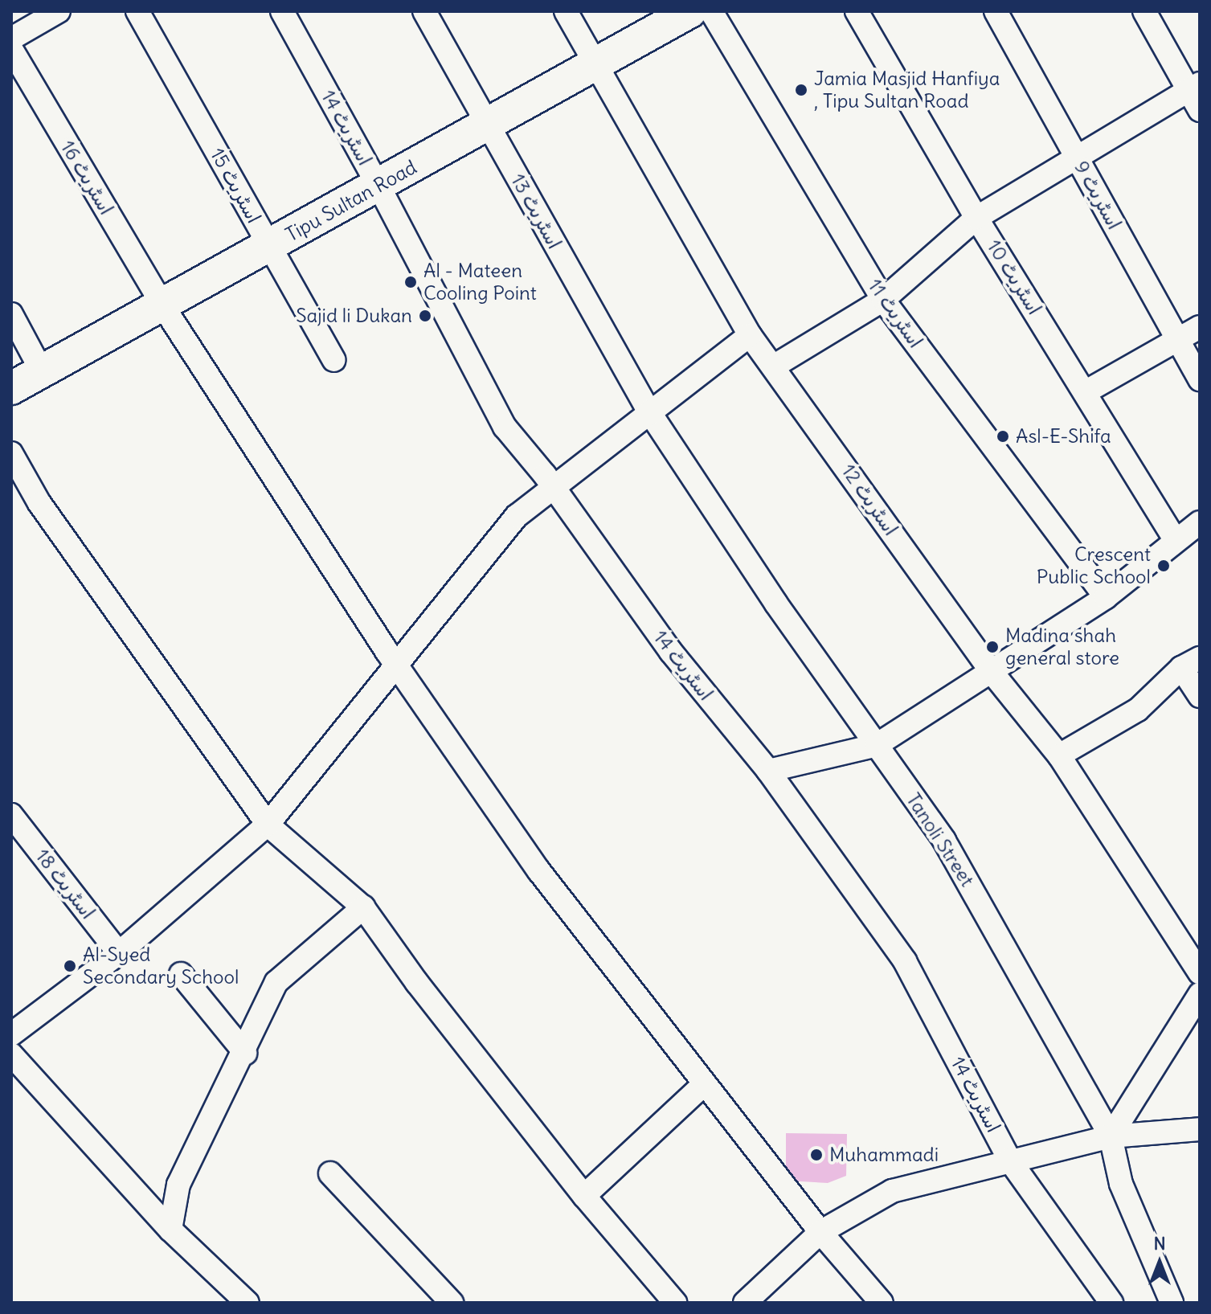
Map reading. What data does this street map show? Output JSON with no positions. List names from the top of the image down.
{
  "streets": {
    "street": [
      "اسٹریٹ 14",
      "اسٹریٹ 16",
      "اسٹریٹ 15",
      "اسٹریٹ 9",
      "Tipu Sultan Road",
      "اسٹریٹ 13",
      "اسٹریٹ 10",
      "اسٹریٹ 11",
      "اسٹریٹ 12",
      "Tanoli Street",
      "اسٹریٹ 18"
    ]
  },
  "crossings": [
    ["اسٹریٹ 14", "Tipu Sultan Road"],
    ["اسٹریٹ 16", "Tipu Sultan Road"],
    ["اسٹریٹ 15", "Tipu Sultan Road"],
    ["Tipu Sultan Road", "اسٹریٹ 13"],
    ["Tipu Sultan Road", "اسٹریٹ 12"],
    ["اسٹریٹ 13", "Tanoli Street"]
  ],
  "places": [
    "Jamia Masjid Hanfiya , Tipu Sultan Road",
    "Al - Mateen Cooling Point",
    "Sajid li Dukan",
    "Asl-E-Shifa",
    "Crescent Public School",
    "Madina shah general store",
    "Al-Syed Secondary School",
    "Muhammadi"
  ],
  "north": "top"
}
